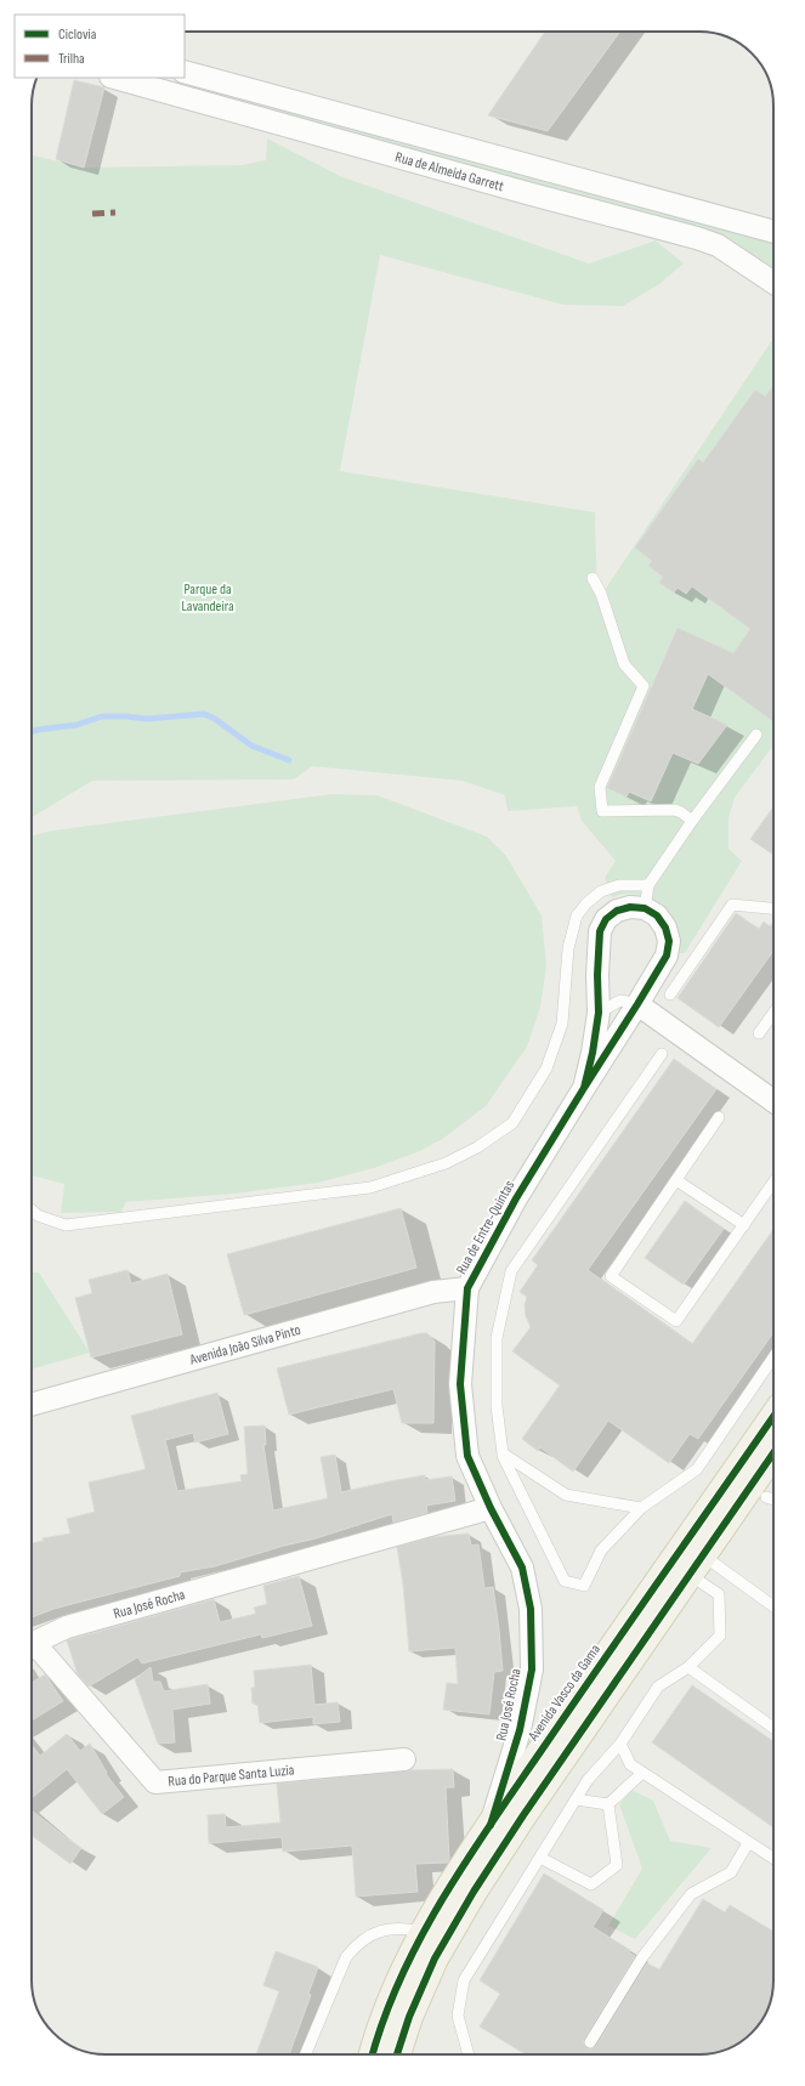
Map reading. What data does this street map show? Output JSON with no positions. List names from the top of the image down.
{
  "streets": {
    "main road": ["Avenida Vasco da Gama"],
    "street": [
      "Rua de Almeida Garrett",
      "Rua de Entre-Quintas",
      "Avenida João Silva Pinto",
      "Rua José Rocha",
      "Rua do Parque Santa Luzia"
    ]
  },
  "crossings": [
    ["Rua de Entre-Quintas", "Avenida João Silva Pinto"],
    ["Rua de Entre-Quintas", "Rua José Rocha"],
    ["Rua José Rocha", "Avenida Vasco da Gama"]
  ],
  "parks": ["Parque da Lavandeira"],
  "legend": ["Ciclovia", "Trilha"]
}
